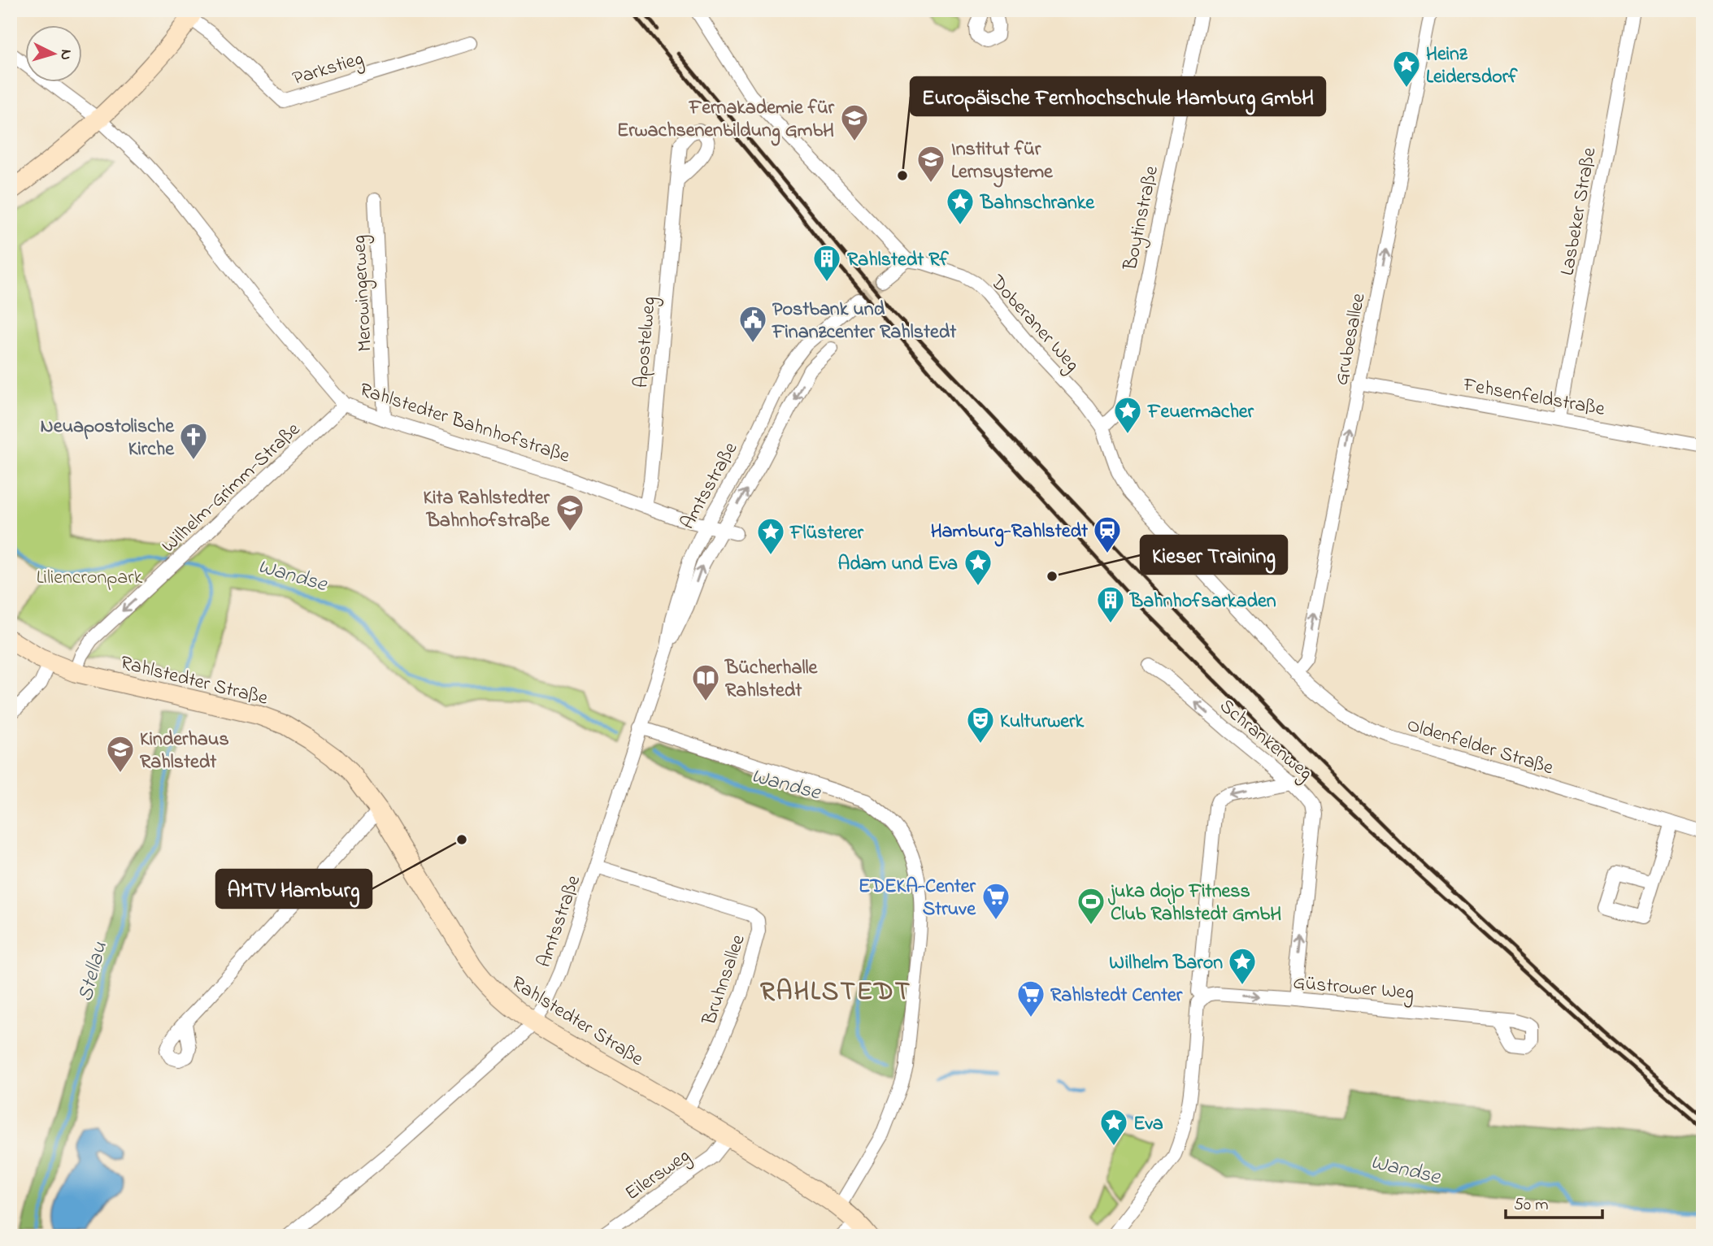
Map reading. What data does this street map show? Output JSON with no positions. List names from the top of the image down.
{
  "streets": {
    "main road": ["Rahlstedter Straße"],
    "street": [
      "Parkstieg",
      "Lasbeker Straße",
      "Boytinstraße",
      "Merowingerweg",
      "Doberaner Weg",
      "Grubesallee",
      "Apostelweg",
      "Fehsenfeldstraße",
      "Rahlstedter Bahnhofstraße",
      "Amtsstraße",
      "Wilhelm-Grimm-Straße",
      "Schrankenweg",
      "Oldenfelder Straße",
      "Bruhnsallee",
      "Güstrower Weg",
      "Eilersweg"
    ]
  },
  "crossings": [
    ["Lasbeker Straße", "Fehsenfeldstraße"],
    ["Boytinstraße", "Doberaner Weg"],
    ["Merowingerweg", "Rahlstedter Bahnhofstraße"],
    ["Doberaner Weg", "Grubesallee"],
    ["Doberaner Weg", "Oldenfelder Straße"],
    ["Grubesallee", "Fehsenfeldstraße"],
    ["Grubesallee", "Oldenfelder Straße"],
    ["Apostelweg", "Rahlstedter Bahnhofstraße"],
    ["Rahlstedter Bahnhofstraße", "Amtsstraße"],
    ["Rahlstedter Bahnhofstraße", "Wilhelm-Grimm-Straße"],
    ["Amtsstraße", "Rahlstedter Straße"],
    ["Amtsstraße", "Bruhnsallee"],
    ["Wilhelm-Grimm-Straße", "Rahlstedter Straße"],
    ["Rahlstedter Straße", "Bruhnsallee"],
    ["Rahlstedter Straße", "Eilersweg"],
    ["Schrankenweg", "Güstrower Weg"]
  ],
  "one_way": ["Grubesallee", "Wilhelm-Grimm-Straße", "Schrankenweg"],
  "districts": ["RAHLSTEDT"],
  "water": ["Wandse", "Stellau"],
  "parks": ["Liliencronpark"],
  "places": {
    "place": [
      "Heinz Leidersdorf",
      "Bahnschranke",
      "Feuermacher",
      "Flüsterer",
      "Adam und Eva",
      "Wilhelm Baron",
      "Eva"
    ],
    "school or university": [
      "Fernakademie für Erwachsenenbildung GmbH",
      "Institut für Lernsysteme",
      "Kita Rahlstedter Bahnhofstraße",
      "Kinderhaus Rahlstedt"
    ],
    "other": ["Europäische Fernhochschule Hamburg GmbH", "Kieser Training", "AMTV Hamburg"],
    "building": ["Rahlstedt Rf", "Bahnhofsarkaden"],
    "public building": ["Postbank und Finanzcenter Rahlstedt"],
    "church": ["Neuapostolische Kirche"],
    "station": ["Hamburg-Rahlstedt"],
    "library": ["Bücherhalle Rahlstedt"],
    "theatre": ["Kulturwerk"],
    "supermarket": ["EDEKA-Center Struve", "Rahlstedt Center"],
    "sports": ["juka dojo Fitness Club Rahlstedt GmbH"]
  },
  "scale_bar": "50 m",
  "north": "right"
}
